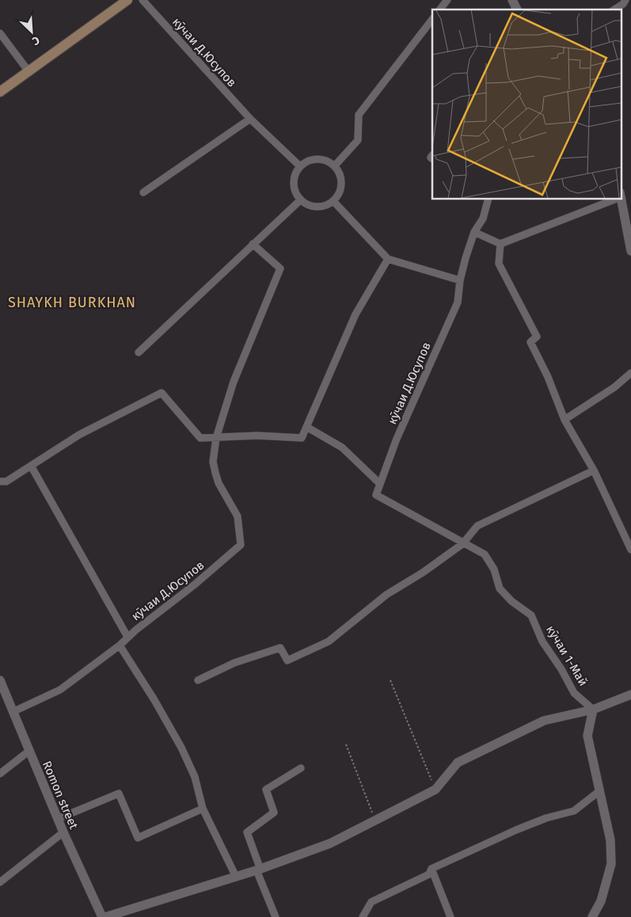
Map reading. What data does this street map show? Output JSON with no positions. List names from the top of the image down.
{
  "streets": {
    "street": ["кӯчаи Д.Юсупов", "кӯчаи 1-Май", "Romon street"]
  },
  "crossings": [
    ["кӯчаи Д.Юсупов", "кӯчаи 1-Май"],
    ["кӯчаи Д.Юсупов", "Romon street"]
  ],
  "districts": ["SHAYKH BURKHAN"],
  "north": "bottom right"
}
